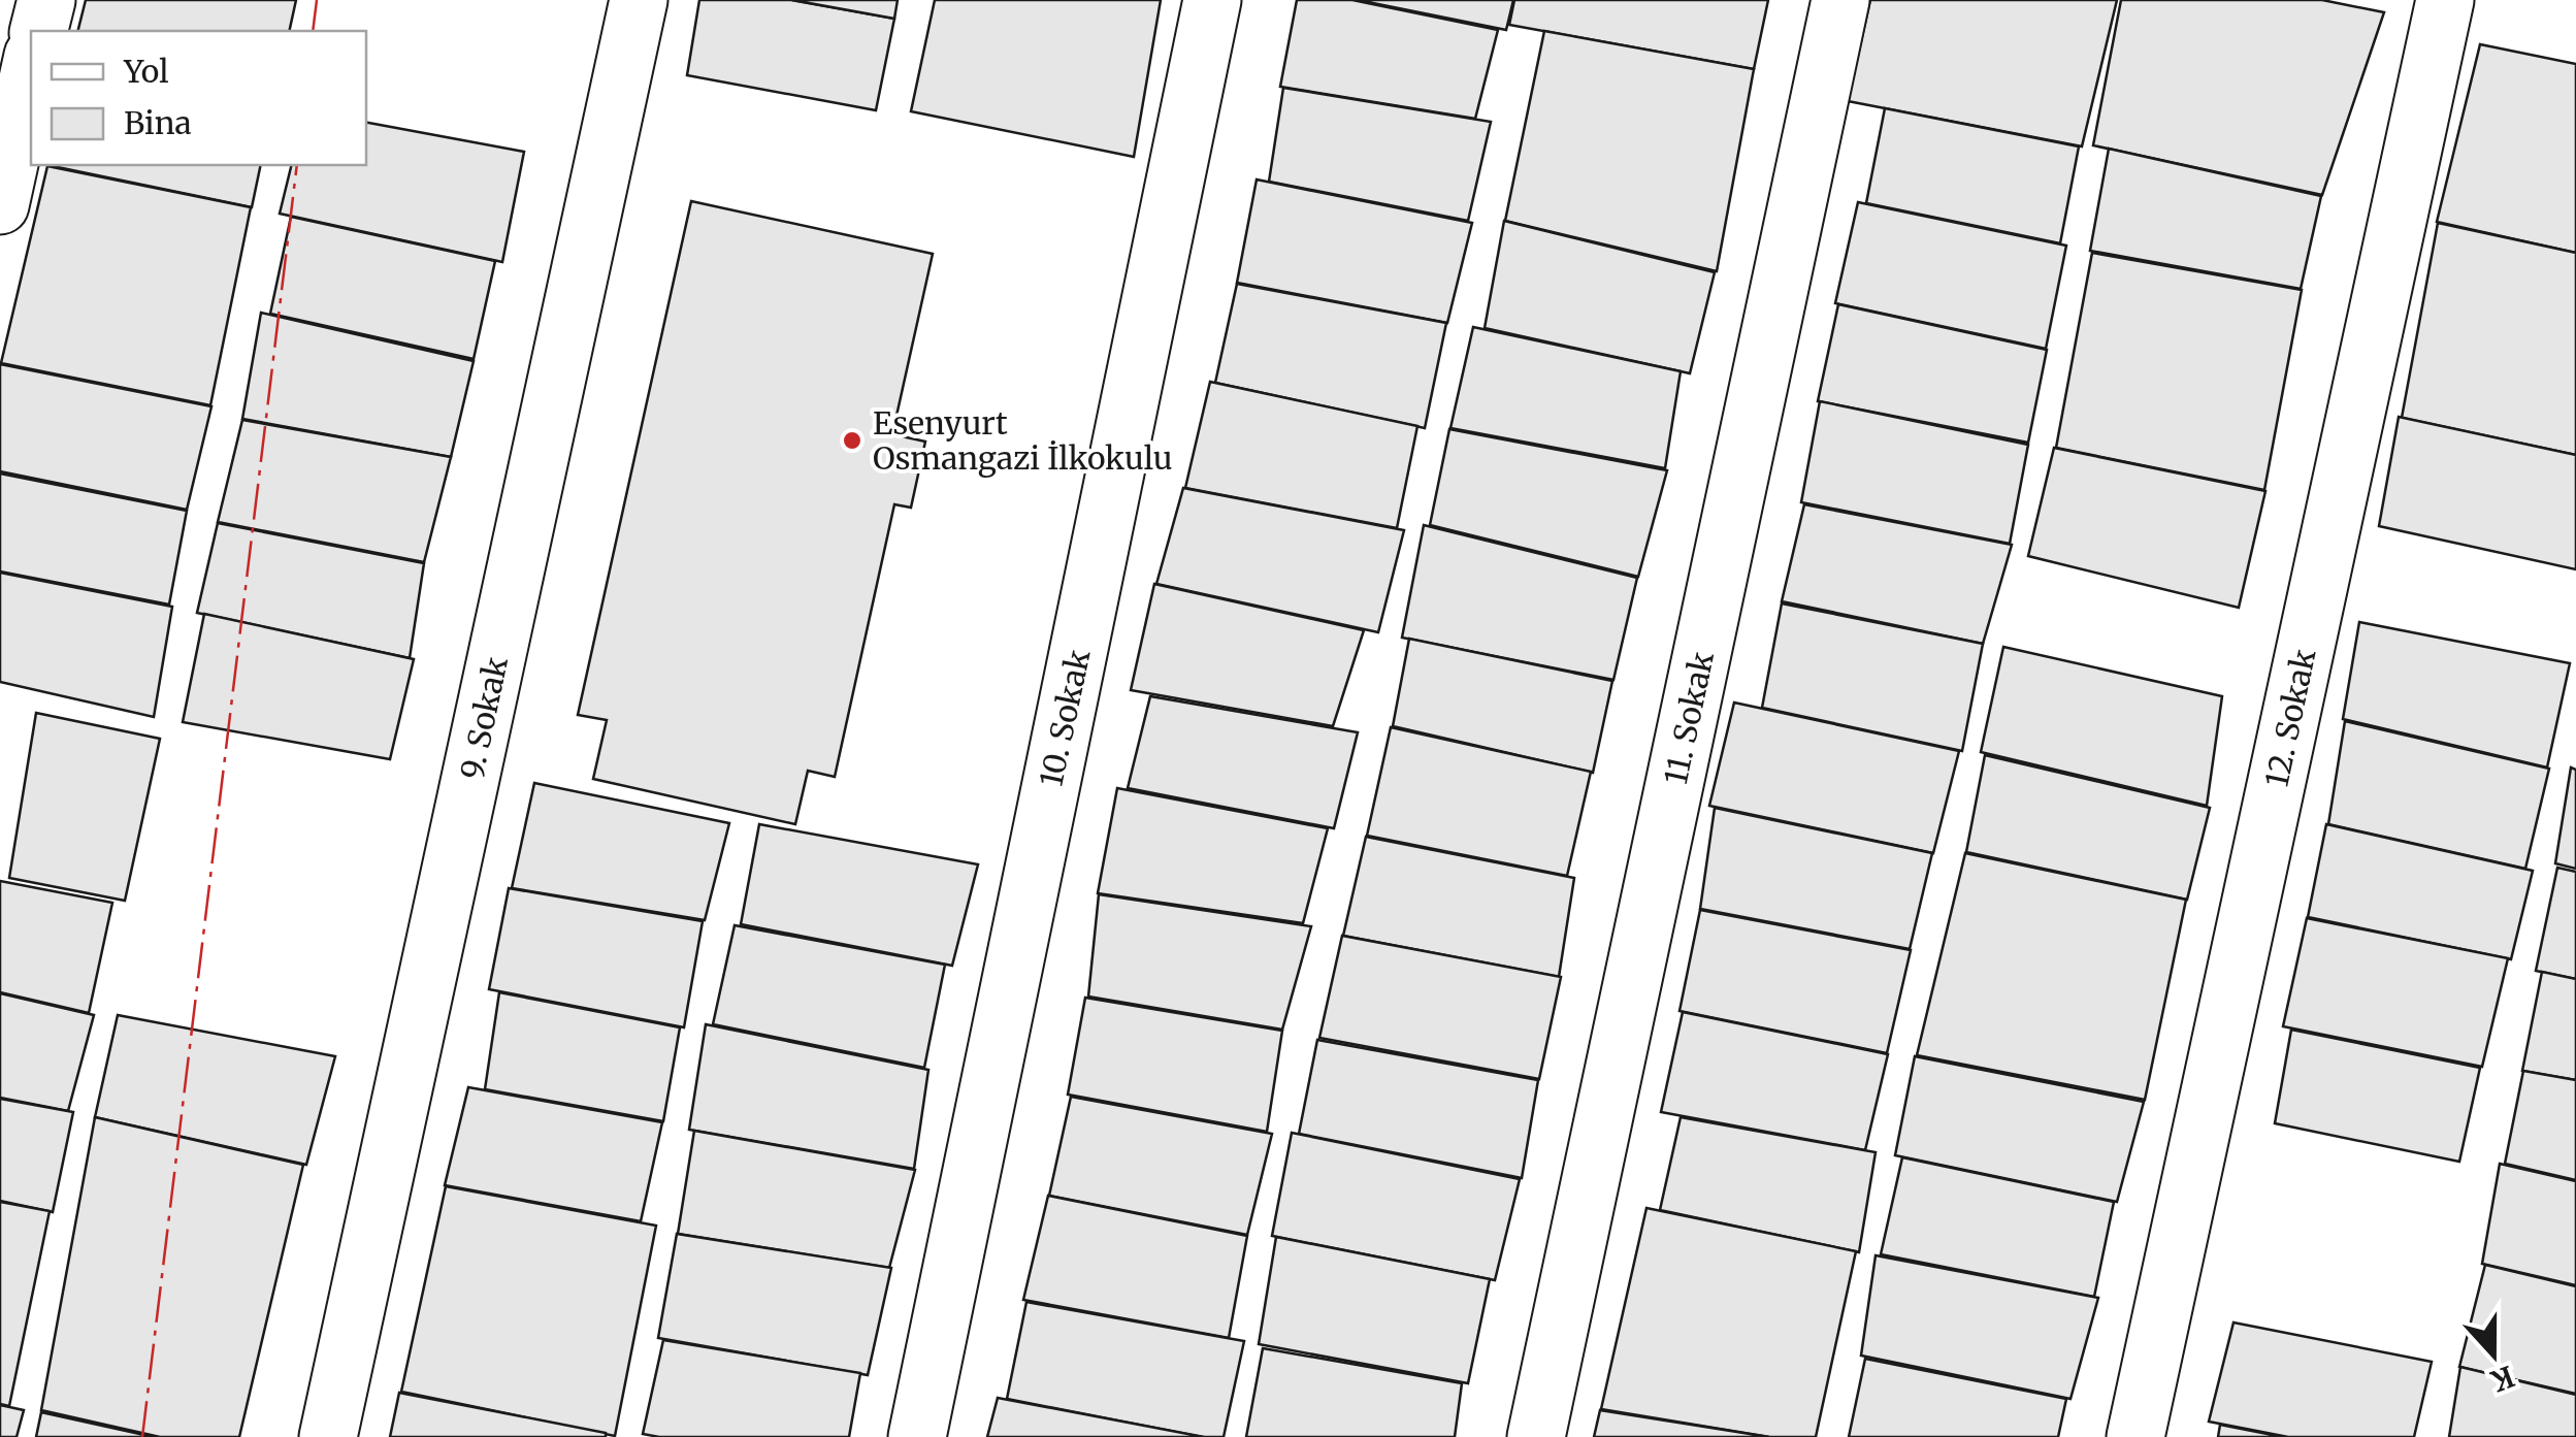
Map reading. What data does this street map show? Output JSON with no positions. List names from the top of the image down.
{
  "streets": {
    "street": [
      "9. Sokak",
      "10. Sokak",
      "11. Sokak",
      "12. Sokak"
    ]
  },
  "places": ["Esenyurt Osmangazi İlkokulu"],
  "legend": ["Yol", "Bina"],
  "north": "bottom"
}
